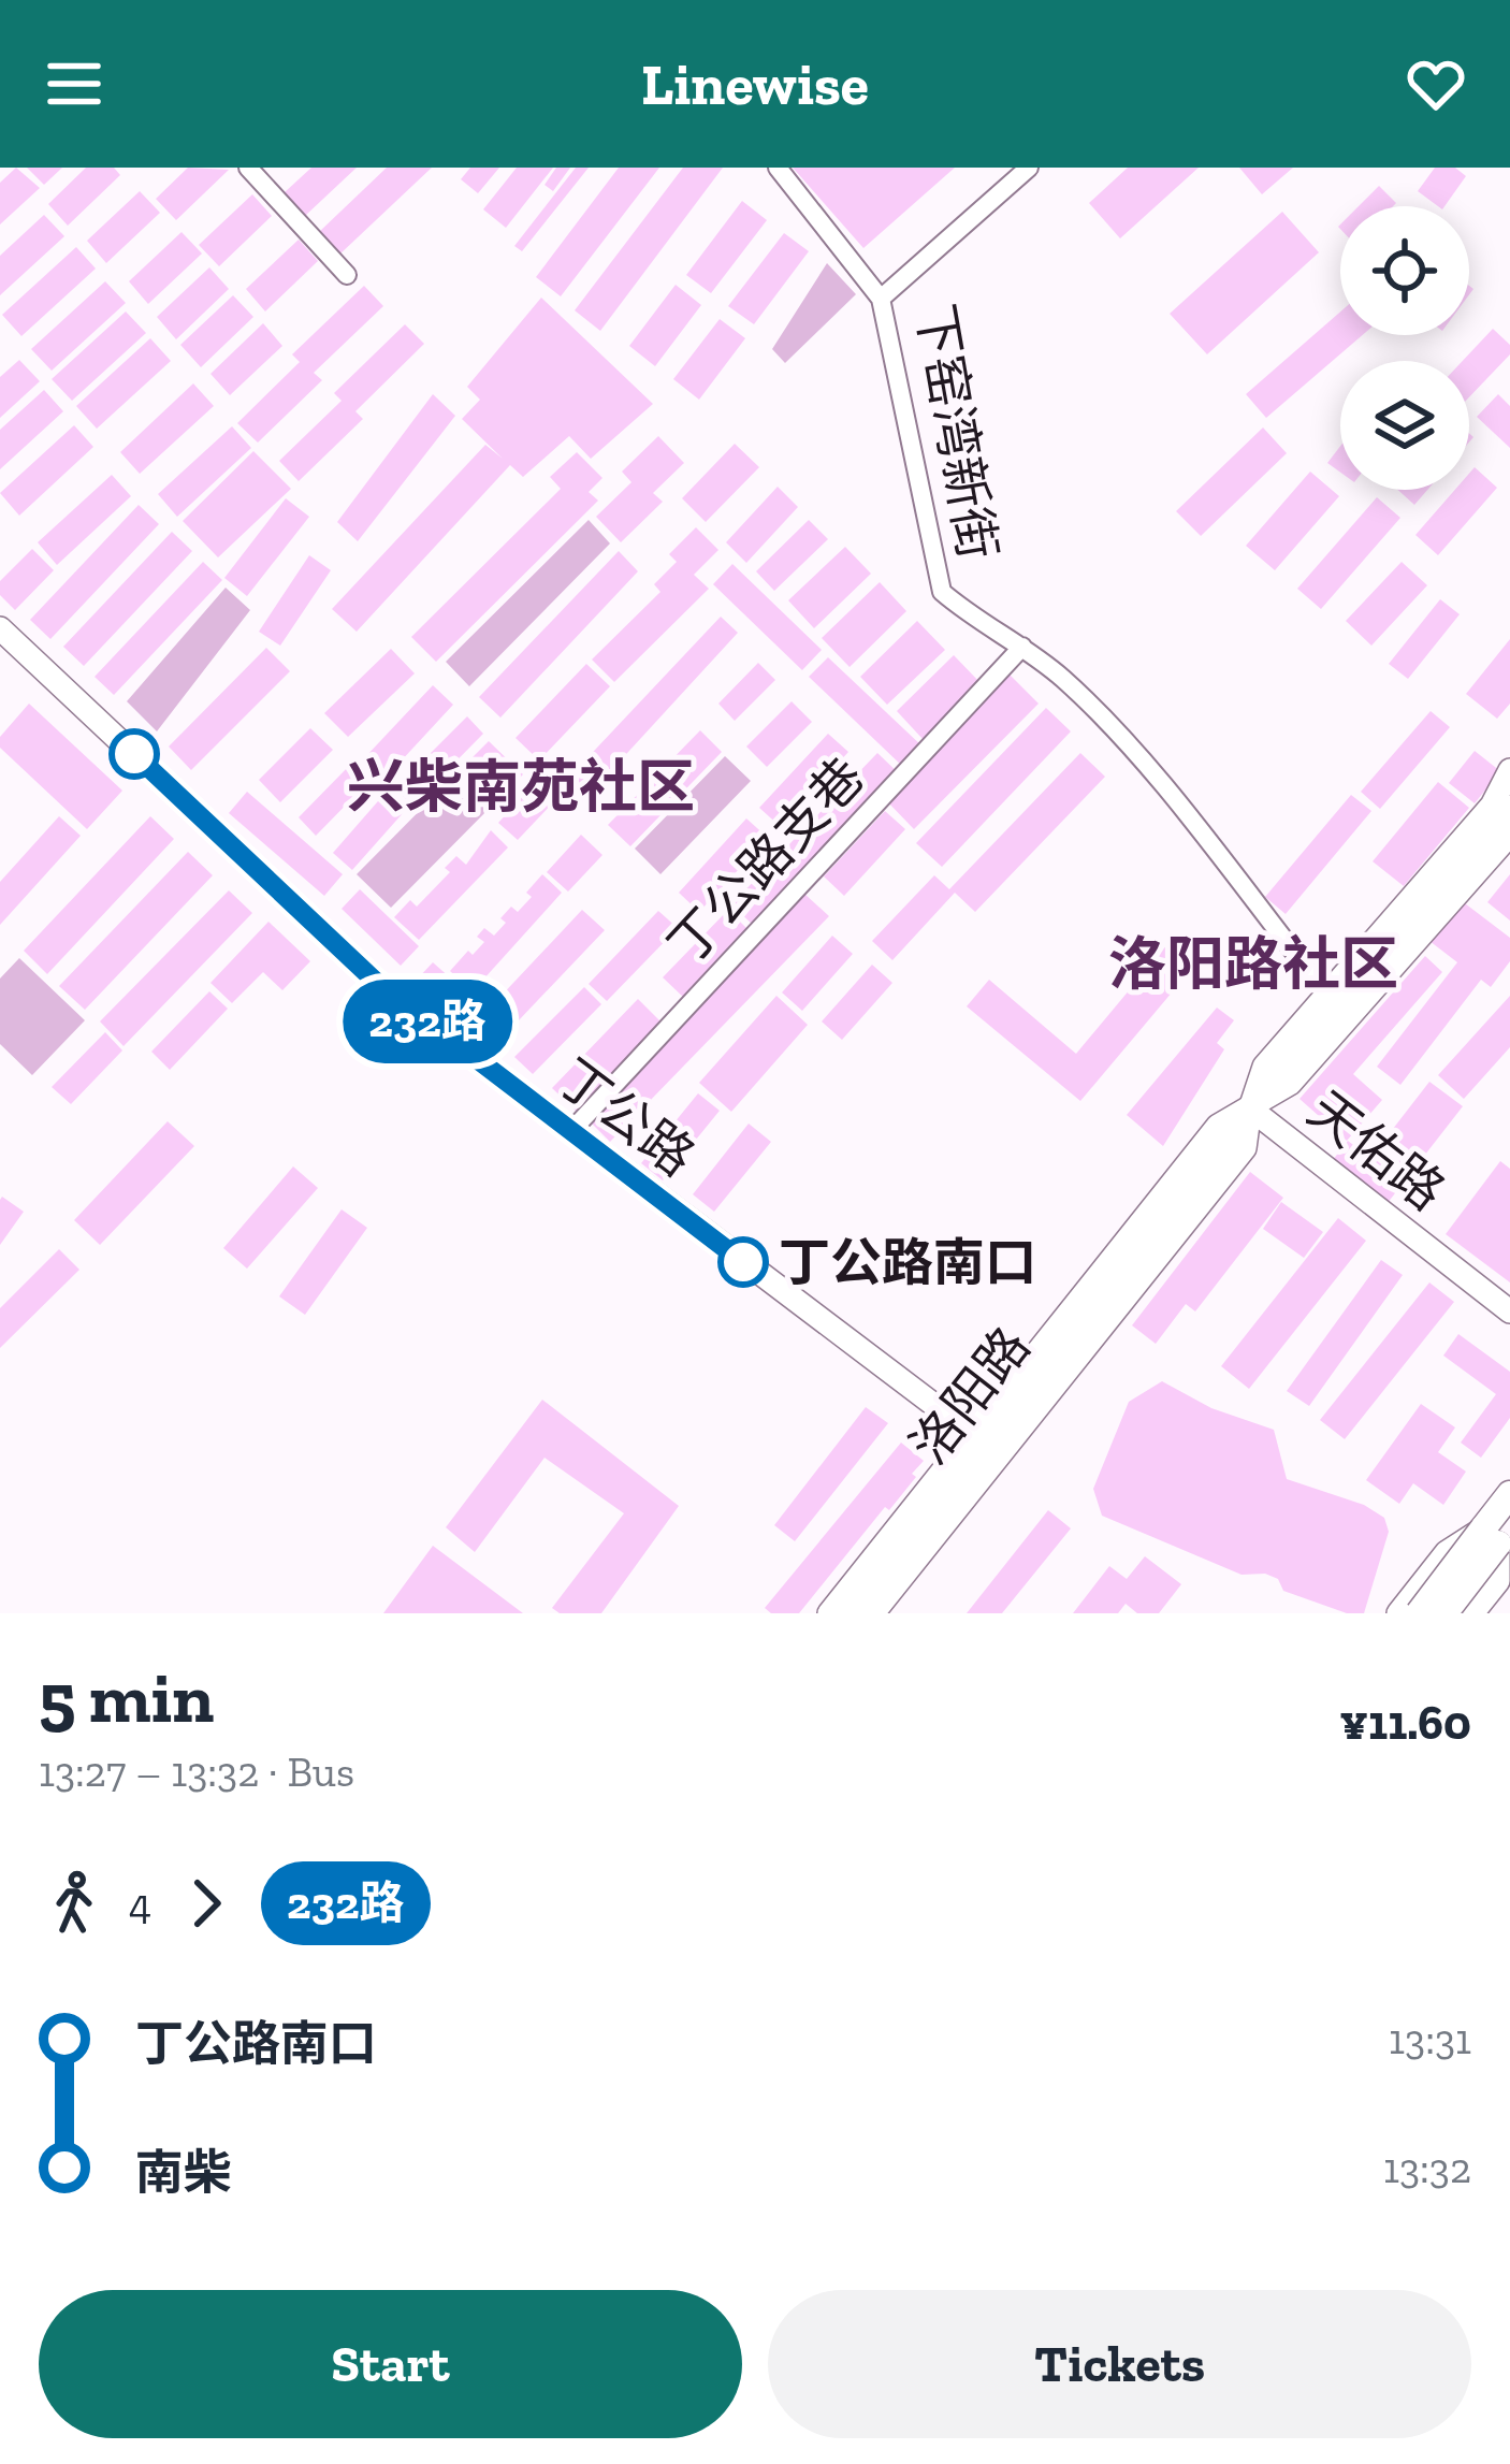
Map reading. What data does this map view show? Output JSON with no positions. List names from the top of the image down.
{
  "streets": {
    "main road": ["洛阳路"],
    "street": [
      "下窑湾新街",
      "丁公路支巷",
      "丁公路",
      "天佑路"
    ]
  },
  "crossings": [
    ["下窑湾新街", "丁公路支巷"],
    ["下窑湾新街", "洛阳路"],
    ["丁公路支巷", "丁公路"],
    ["丁公路", "洛阳路"],
    ["天佑路", "洛阳路"]
  ],
  "districts": ["兴柴南苑社区", "洛阳路社区"],
  "places": ["丁公路南口"],
  "lines": ["bus line 232路"],
  "page": {
    "header": "Linewise",
    "on_map": "232路",
    "heading": ["5 min", "13:27 – 13:32 · Bus", "¥11.60"],
    "legs": ["4", "232路"],
    "list": [
      {
        "name": "丁公路南口",
        "value": "13:31"
      },
      {
        "name": "南柴",
        "value": "13:32"
      }
    ],
    "buttons": ["Start", "Tickets"]
  }
}
